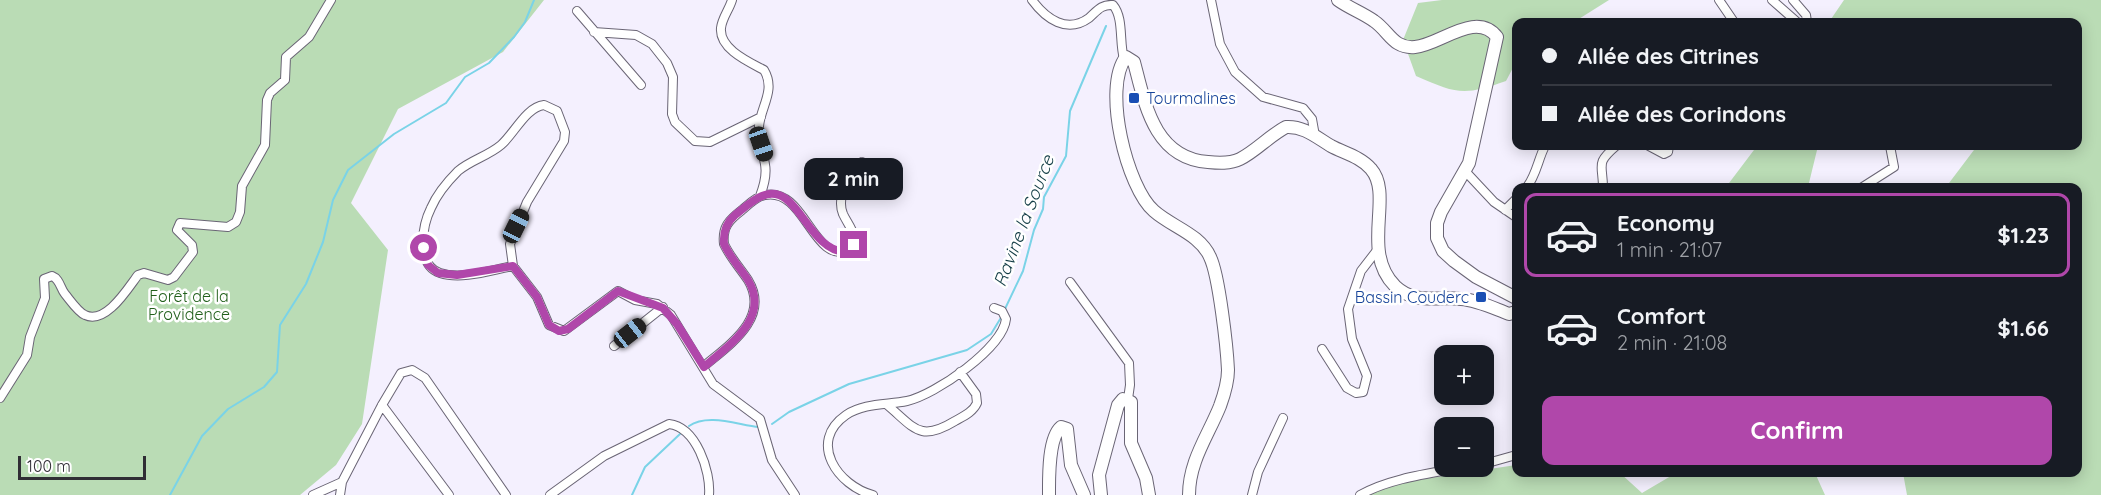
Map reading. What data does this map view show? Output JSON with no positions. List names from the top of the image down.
{
  "water": ["Ravine la Source"],
  "parks": ["Forêt de la Providence"],
  "places": {
    "transit": ["Tourmalines", "Bassin Couderc"]
  },
  "scale_bar": "100 m",
  "page": {
    "banner": ["Allée des Citrines", "Allée des Corindons"],
    "bubble": "2 min",
    "list": [
      {
        "name": "Economy",
        "note": "1 min · 21:07",
        "value": "$1.23"
      },
      {
        "name": "Comfort",
        "note": "2 min · 21:08",
        "value": "$1.66"
      }
    ],
    "map_buttons": ["+", "−"],
    "buttons": "Confirm",
    "scale": "100 m"
  }
}
